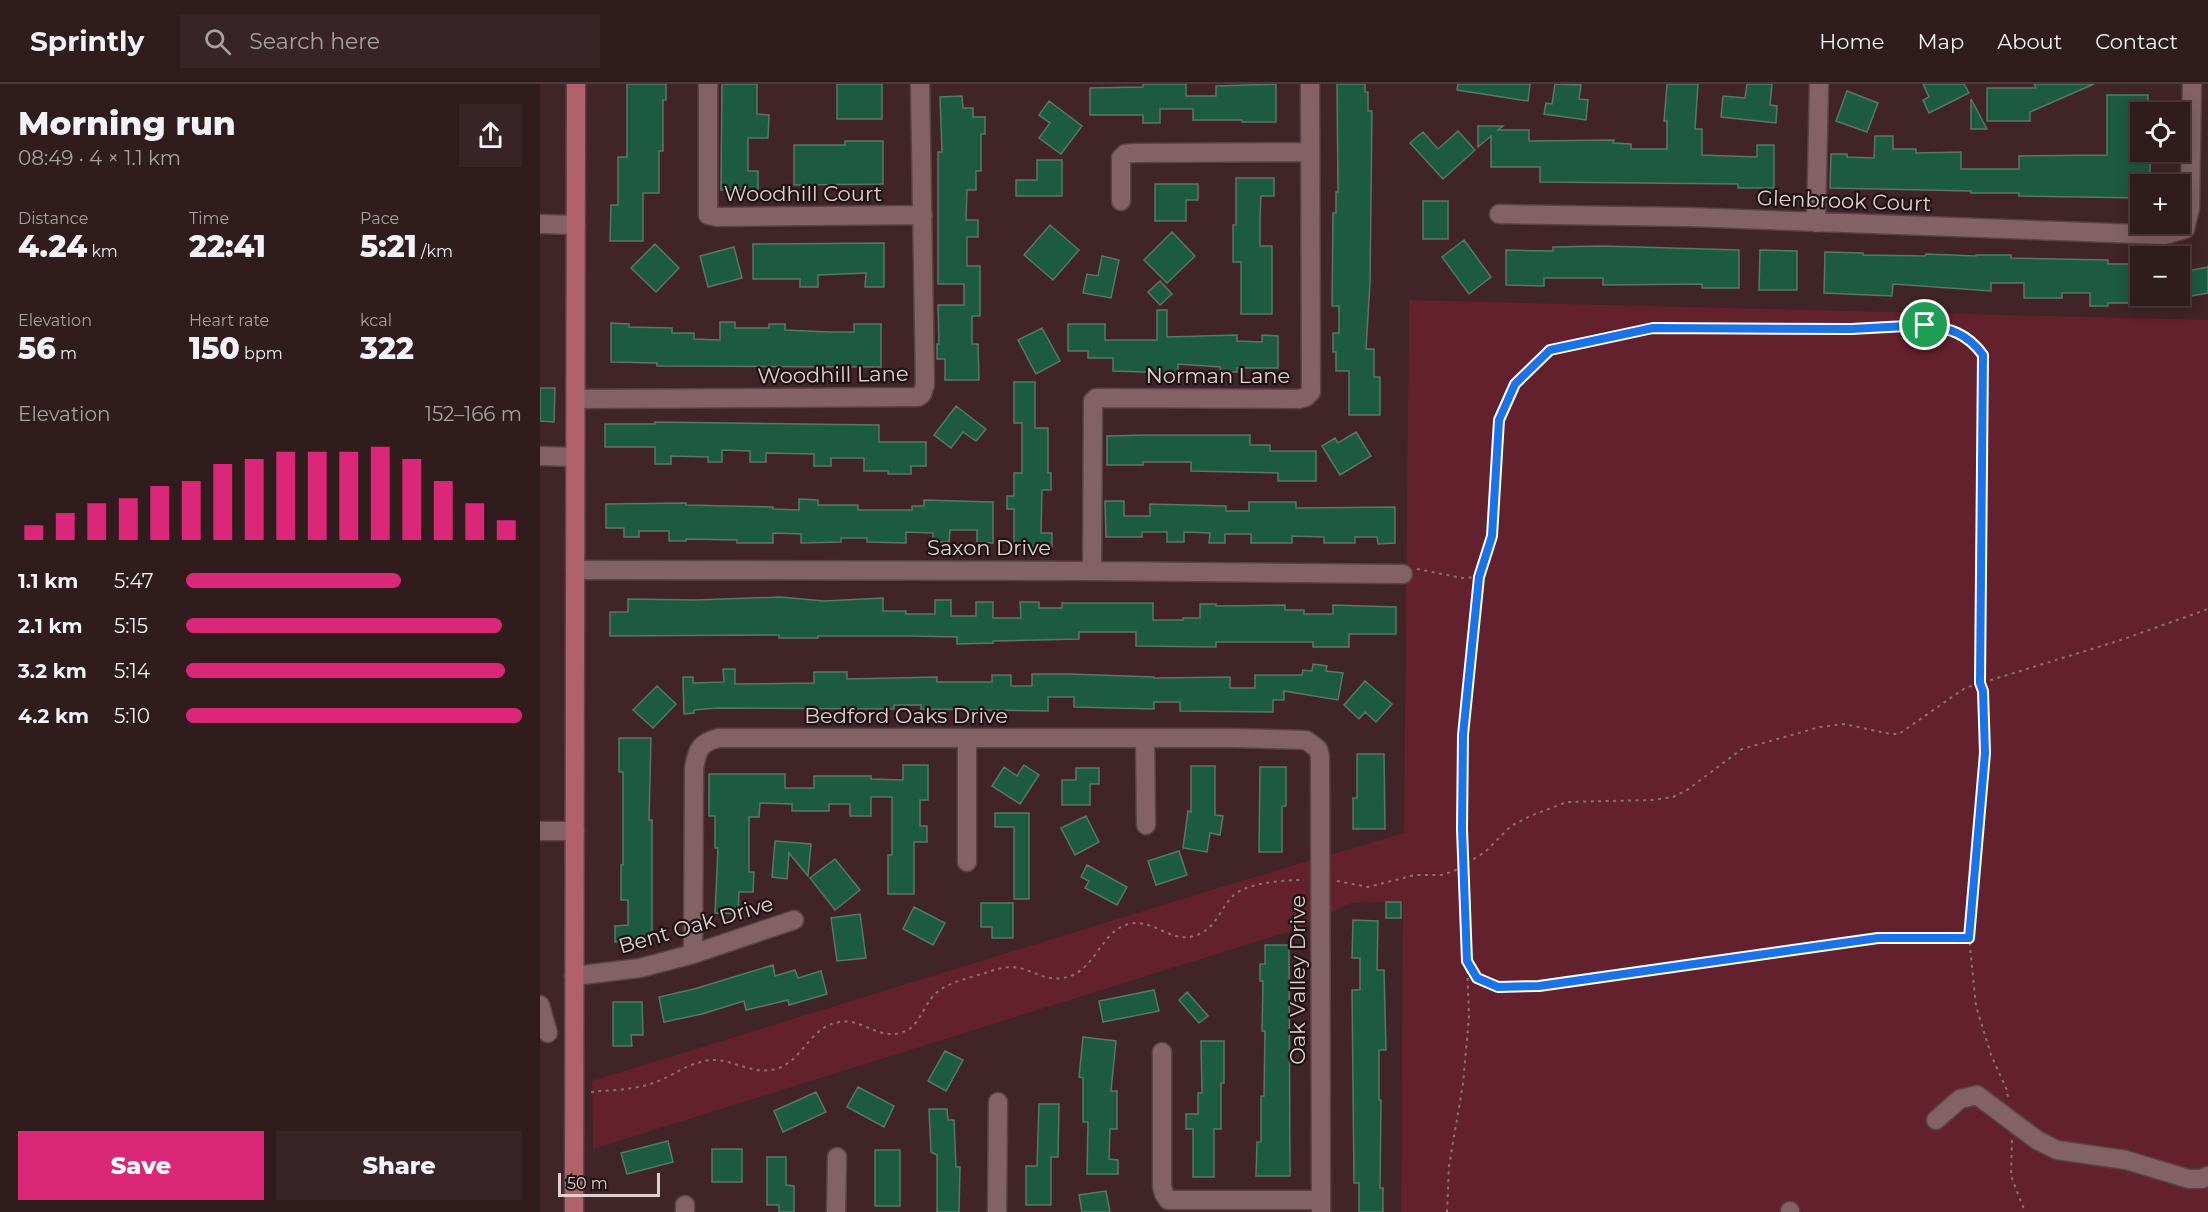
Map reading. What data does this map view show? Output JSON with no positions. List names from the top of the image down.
{
  "streets": {
    "street": [
      "Woodhill Court",
      "Glenbrook Court",
      "Woodhill Lane",
      "Norman Lane",
      "Saxon Drive",
      "Bedford Oaks Drive",
      "Bent Oak Drive",
      "Oak Valley Drive"
    ]
  },
  "crossings": [
    ["Woodhill Court", "Woodhill Lane"],
    ["Norman Lane", "Saxon Drive"],
    ["Bedford Oaks Drive", "Bent Oak Drive"],
    ["Bedford Oaks Drive", "Oak Valley Drive"]
  ],
  "scale_bar": "50 m",
  "page": {
    "header": "Sprintly",
    "search": "Search here",
    "nav": [
      "Home",
      "Map",
      "About",
      "Contact"
    ],
    "heading": ["Morning run", "08:49 · 4 × 1.1 km"],
    "map_buttons": ["+", "−"],
    "stats": [
      ["Distance", "4.24 km"],
      ["Time", "22:41"],
      ["Pace", "5:21 /km"],
      ["Elevation", "56 m"],
      ["Heart rate", "150 bpm"],
      ["kcal", "322"]
    ],
    "chart": ["Elevation", "152–166 m"],
    "list": [
      {
        "name": "1.1 km",
        "note": "5:47"
      },
      {
        "name": "2.1 km",
        "note": "5:15"
      },
      {
        "name": "3.2 km",
        "note": "5:14"
      },
      {
        "name": "4.2 km",
        "note": "5:10"
      }
    ],
    "buttons": ["Save", "Share"],
    "scale": "50 m"
  }
}
